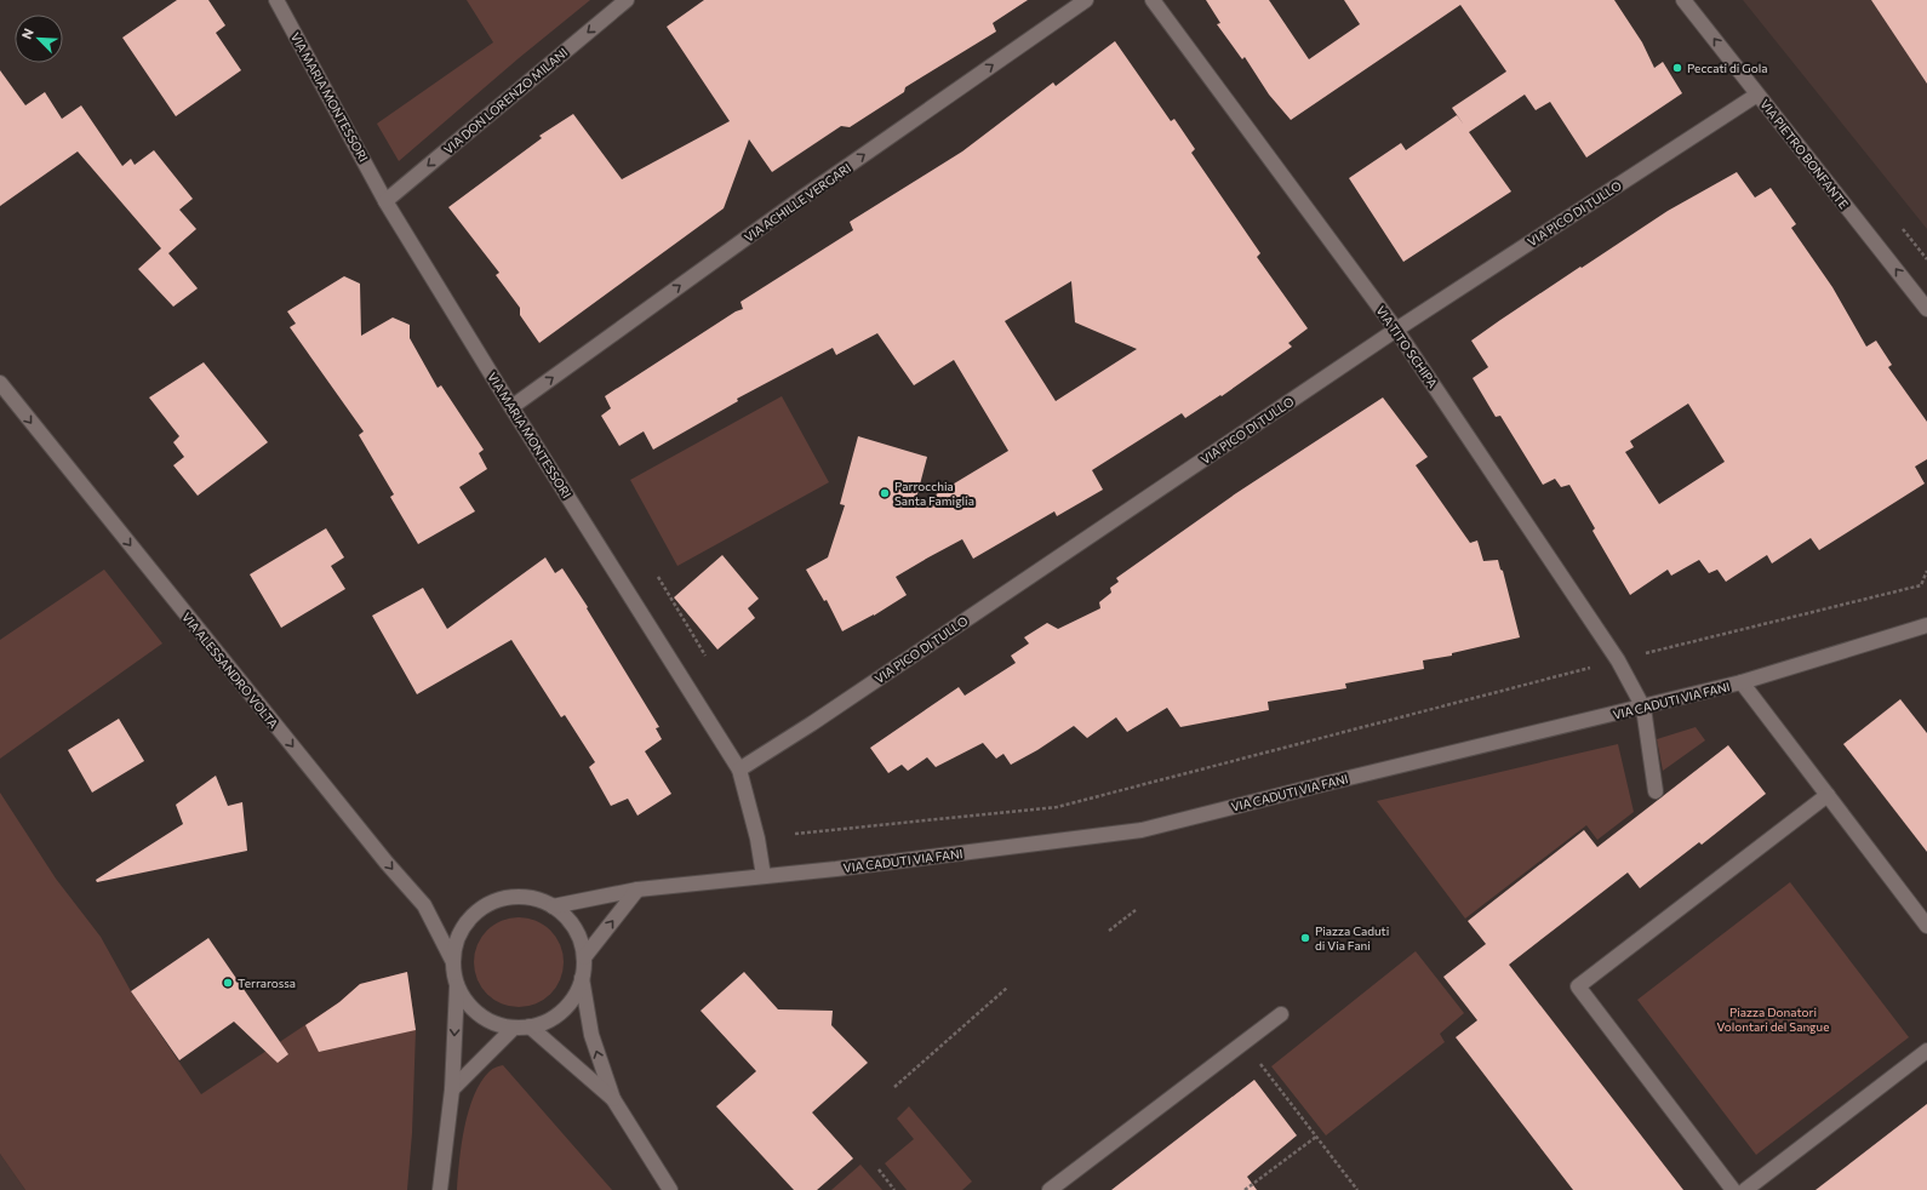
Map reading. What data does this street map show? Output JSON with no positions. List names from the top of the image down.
{
  "streets": {
    "street": [
      "VIA MARIA MONTESSORI",
      "VIA DON LORENZO MILANI",
      "VIA PIETRO BONFANTE",
      "VIA ACHILLE VERGARI",
      "VIA PICO DI TULLO",
      "VIA TITO SCHIPA",
      "VIA ALESSANDRO VOLTA",
      "VIA CADUTI VIA FANI"
    ]
  },
  "crossings": [
    ["VIA MARIA MONTESSORI", "VIA DON LORENZO MILANI"],
    ["VIA MARIA MONTESSORI", "VIA ACHILLE VERGARI"],
    ["VIA MARIA MONTESSORI", "VIA PICO DI TULLO"],
    ["VIA MARIA MONTESSORI", "VIA CADUTI VIA FANI"],
    ["VIA PIETRO BONFANTE", "VIA PICO DI TULLO"],
    ["VIA PICO DI TULLO", "VIA TITO SCHIPA"],
    ["VIA TITO SCHIPA", "VIA CADUTI VIA FANI"],
    ["VIA ALESSANDRO VOLTA", "VIA CADUTI VIA FANI"]
  ],
  "one_way": [
    "VIA DON LORENZO MILANI",
    "VIA PIETRO BONFANTE",
    "VIA ACHILLE VERGARI",
    "VIA ALESSANDRO VOLTA"
  ],
  "parks": ["Piazza Donatori Volontari del Sangue"],
  "places": [
    "Peccati di Gola",
    "Parrocchia Santa Famiglia",
    "Piazza Caduti di Via Fani",
    "Terrarossa"
  ],
  "north": "top left"
}
